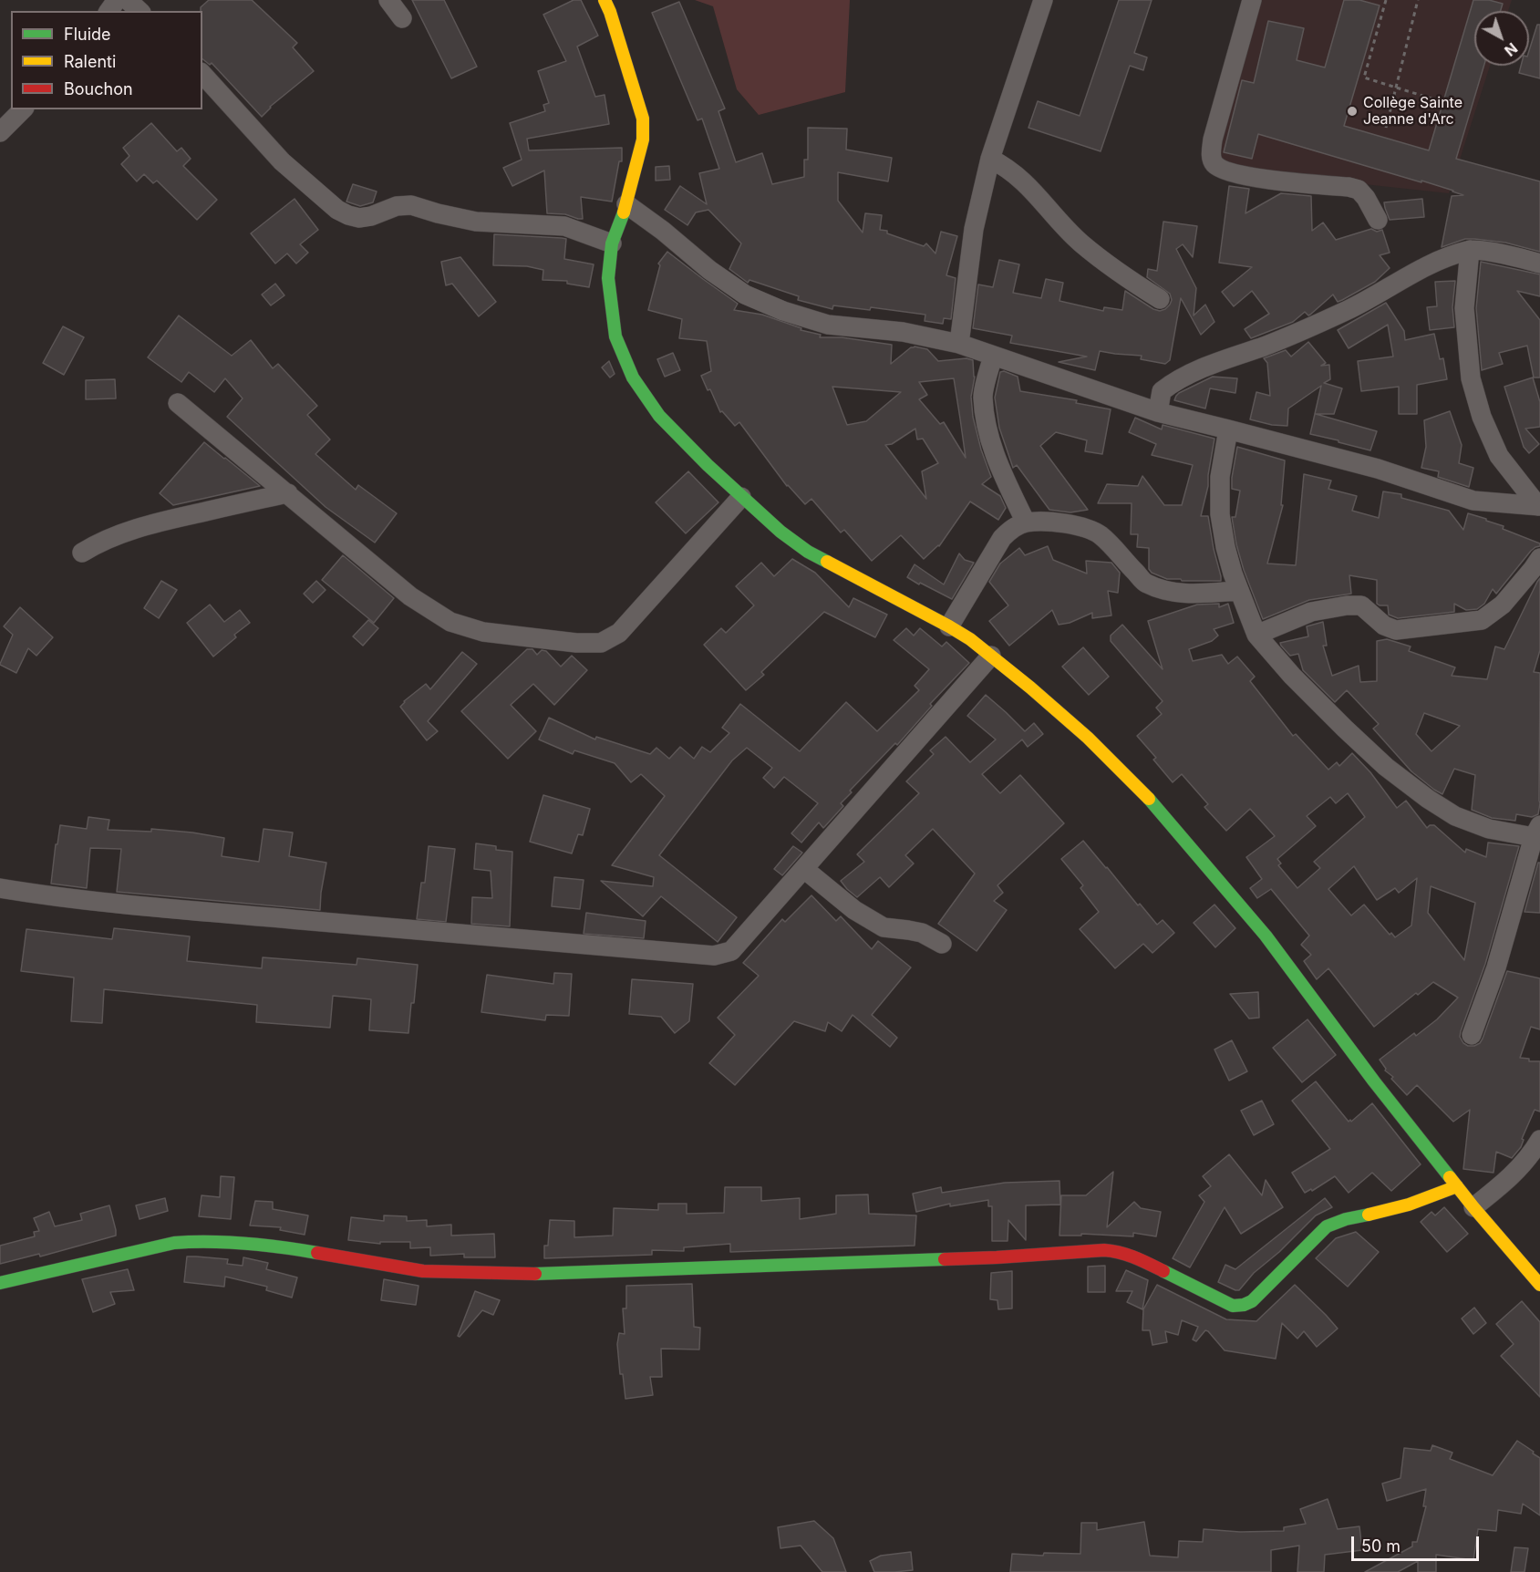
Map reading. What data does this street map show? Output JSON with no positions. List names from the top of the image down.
{
  "places": ["Collège Sainte Jeanne d'Arc"],
  "legend": ["Fluide", "Ralenti", "Bouchon"],
  "scale_bar": "50 m",
  "north": "bottom right"
}
